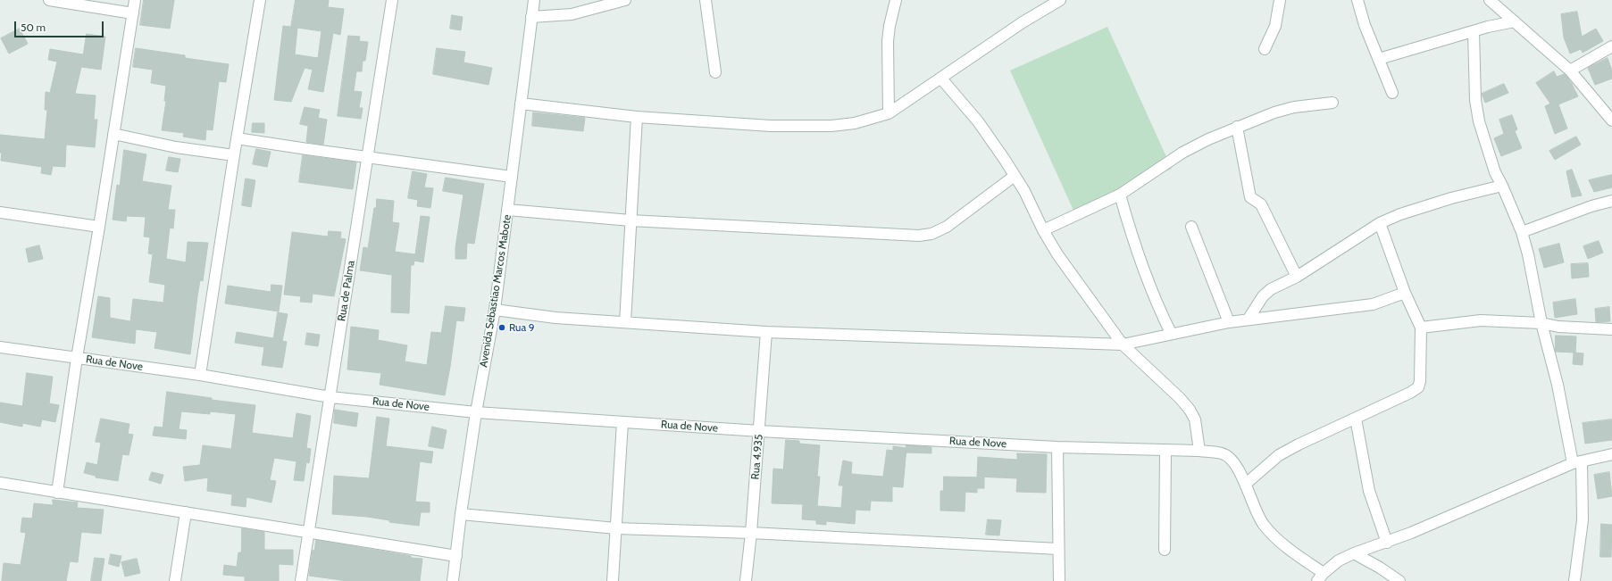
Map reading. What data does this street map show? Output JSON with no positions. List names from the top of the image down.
{
  "streets": {
    "street": [
      "Rua de Palma",
      "Avenida Sebastiao Marcos Mabote",
      "Rua de Nove",
      "Rua 4.935"
    ]
  },
  "crossings": [
    ["Rua de Palma", "Rua de Nove"],
    ["Avenida Sebastiao Marcos Mabote", "Rua de Nove"],
    ["Rua de Nove", "Rua 4.935"]
  ],
  "places": ["Rua 9"],
  "scale_bar": "50 m"
}
